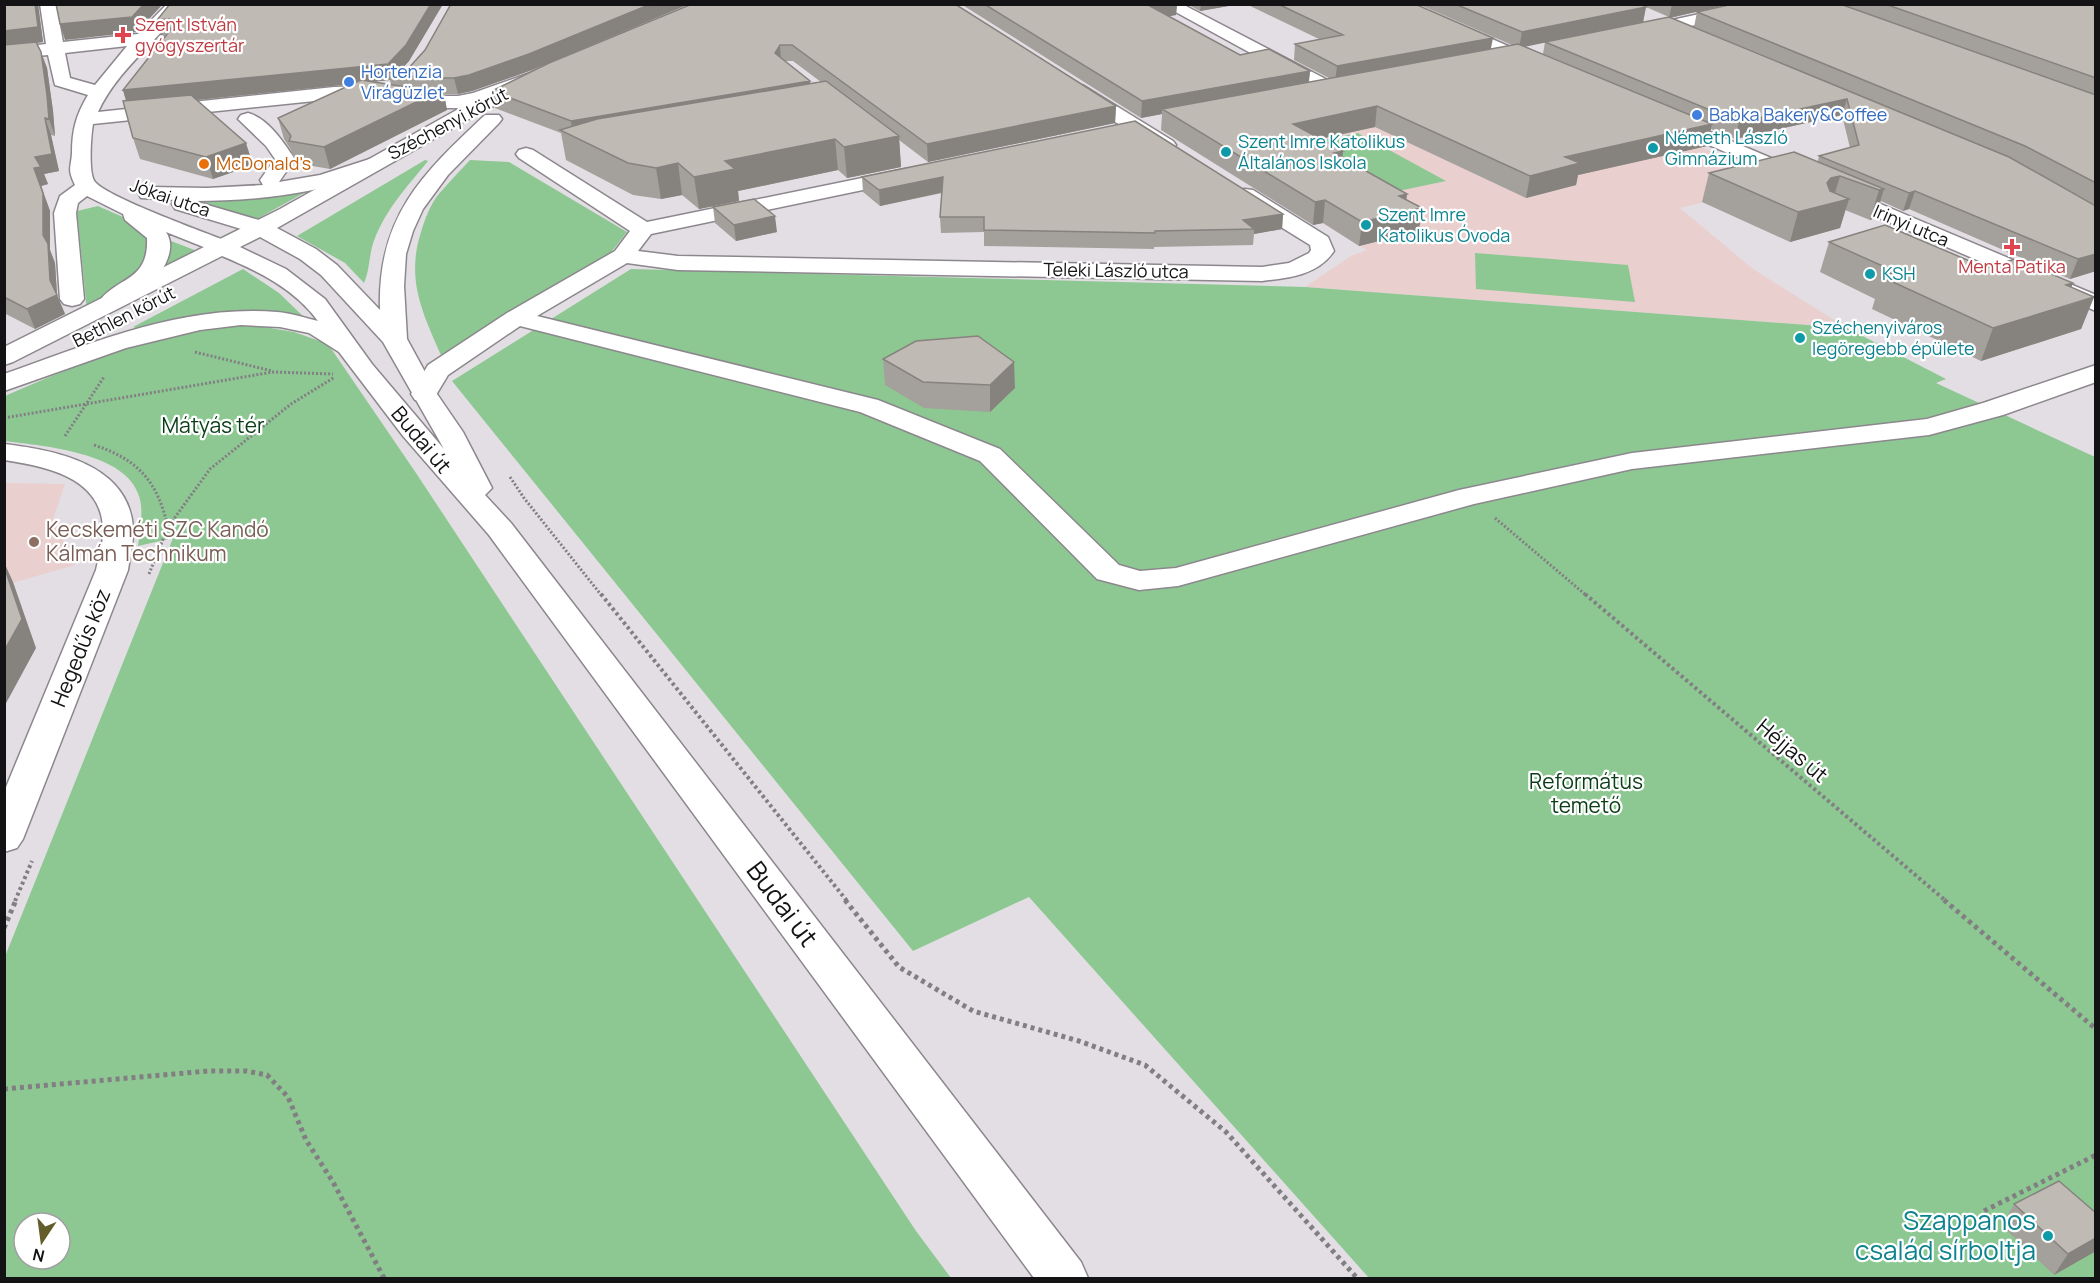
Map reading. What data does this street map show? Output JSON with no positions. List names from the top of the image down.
{
  "streets": {
    "street": [
      "Széchenyi körút",
      "Jókai utca",
      "Irinyi utca",
      "Teleki László utca",
      "Bethlen körút",
      "Budai út",
      "Hegedűs köz"
    ],
    "path": ["Héjjas út"]
  },
  "crossings": [
    ["Széchenyi körút", "Jókai utca"],
    ["Széchenyi körút", "Bethlen körút"],
    ["Jókai utca", "Bethlen körút"],
    ["Jókai utca", "Budai út"]
  ],
  "parks": ["Mátyás tér", "Református temető"],
  "places": {
    "health": ["Szent István gyógyszertár", "Menta Patika"],
    "other": [
      "Hortenzia Virágüzlet",
      "Babka Bakery&Coffee",
      "Németh László Gimnázium",
      "Szent Imre Katolikus Általános Iskola",
      "McDonald's",
      "Szent Imre Katolikus Óvoda",
      "KSH",
      "Széchenyiváros legöregebb épülete",
      "Kecskeméti SZC Kandó Kálmán Technikum",
      "Szappanos család sírboltja"
    ]
  },
  "north": "bottom"
}
